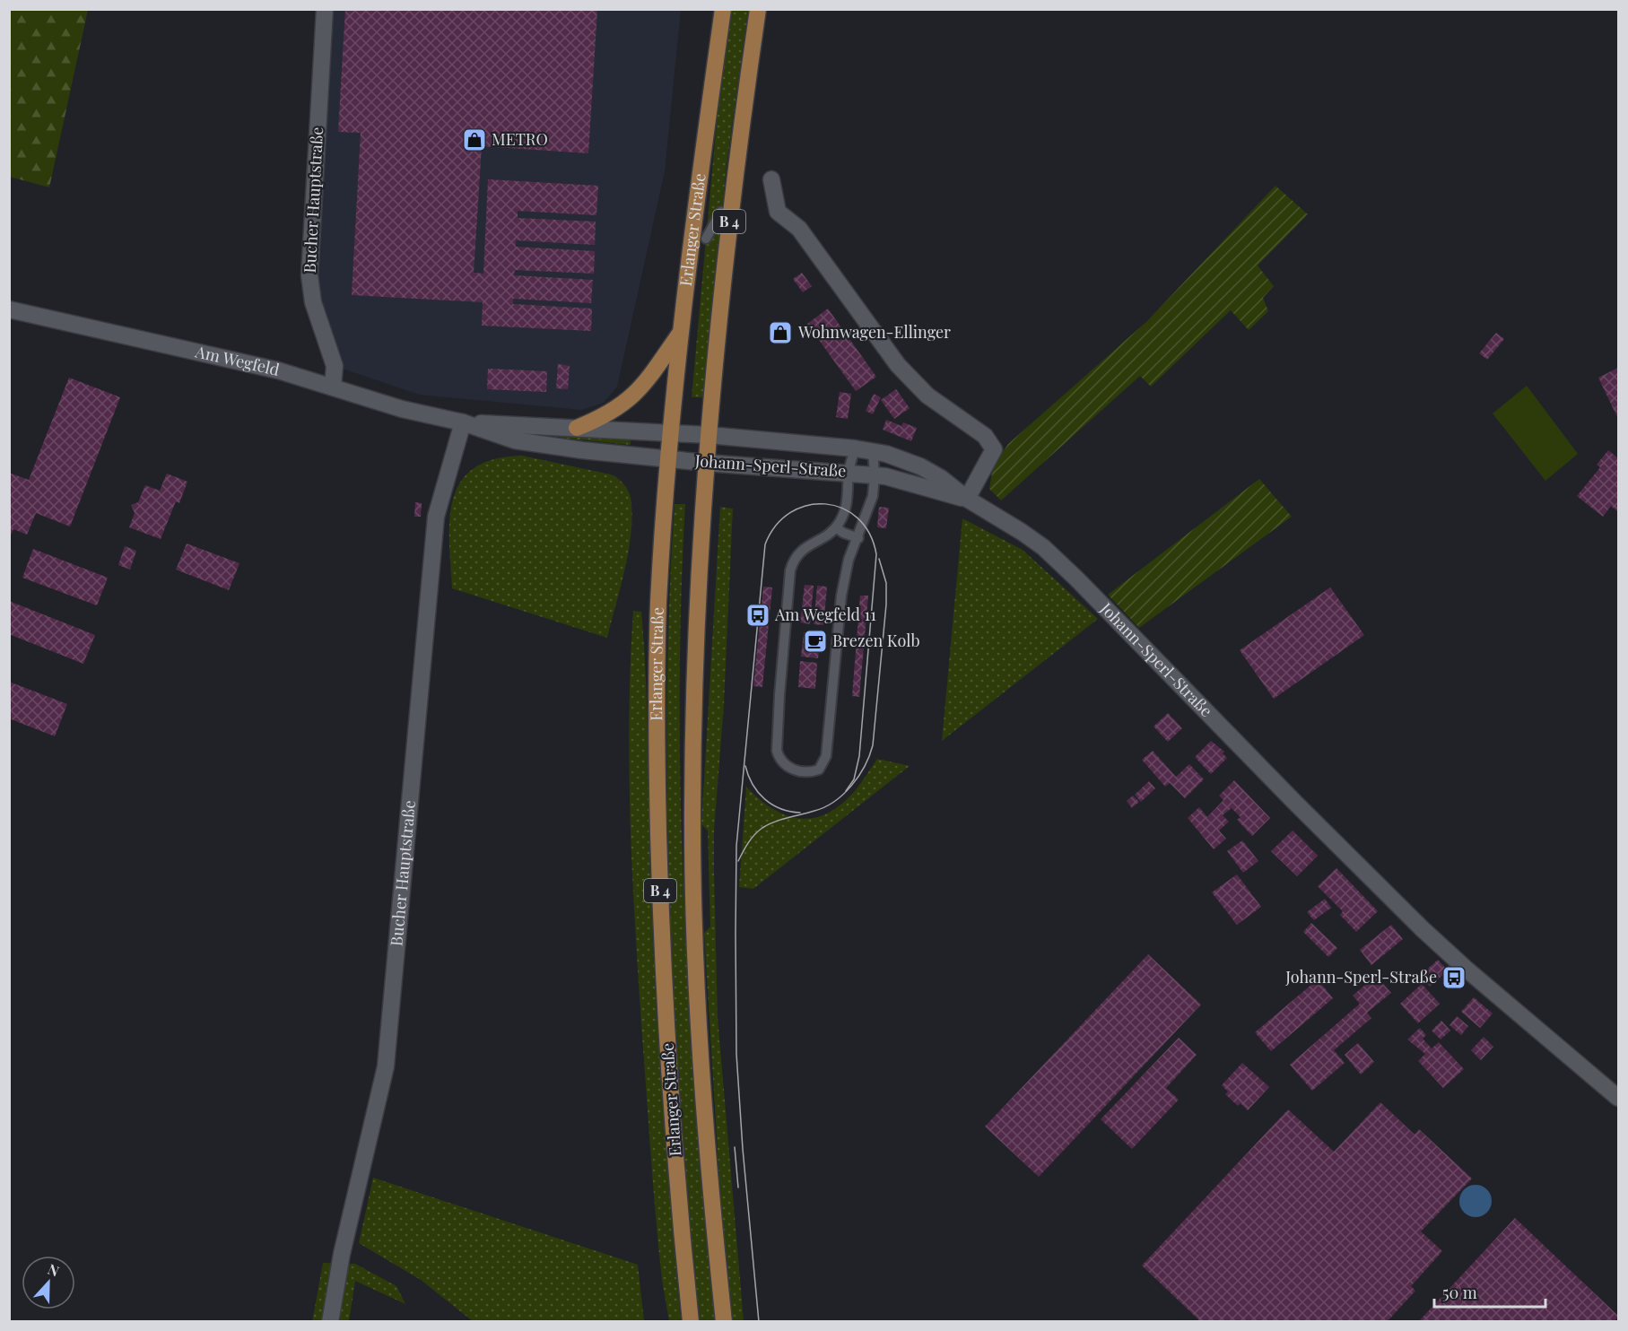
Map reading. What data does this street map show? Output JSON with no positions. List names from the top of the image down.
{
  "streets": {
    "main road": ["B 4", "Erlanger Straße"],
    "street": ["Bucher Hauptstraße", "Am Wegfeld", "Johann-Sperl-Straße"]
  },
  "crossings": [
    ["Bucher Hauptstraße", "Am Wegfeld"],
    ["B 4", "Erlanger Straße"],
    ["B 4", "Am Wegfeld"],
    ["Erlanger Straße", "Am Wegfeld"],
    ["Erlanger Straße", "Johann-Sperl-Straße"],
    ["Am Wegfeld", "Johann-Sperl-Straße"]
  ],
  "places": {
    "shop": ["METRO", "Wohnwagen-Ellinger"],
    "bus stop": ["Am Wegfeld 11", "Johann-Sperl-Straße"],
    "cafe": ["Brezen Kolb"]
  },
  "scale_bar": "50 m",
  "north": "top"
}
